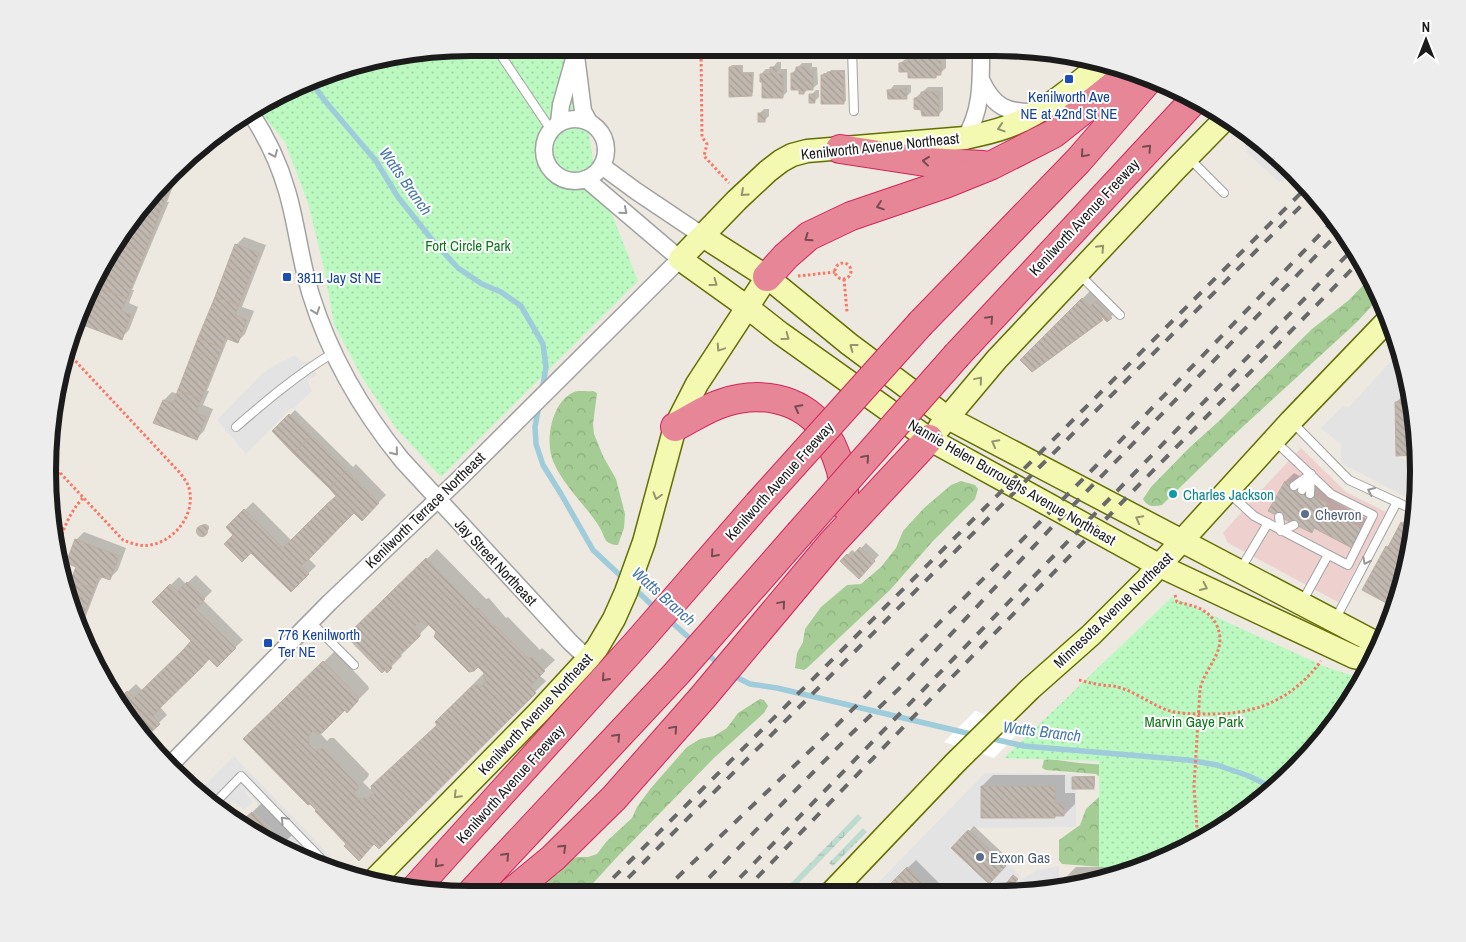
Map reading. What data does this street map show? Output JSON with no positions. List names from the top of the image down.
{
  "streets": {
    "highway": ["Kenilworth Avenue Freeway"],
    "main road": ["Kenilworth Avenue Northeast", "Nannie Helen Burroughs Avenue Northeast", "Minnesota Avenue Northeast"],
    "street": ["Kenilworth Terrace Northeast", "Jay Street Northeast"]
  },
  "crossings": [
    ["Kenilworth Avenue Northeast", "Nannie Helen Burroughs Avenue Northeast"],
    ["Kenilworth Avenue Northeast", "Kenilworth Terrace Northeast"],
    ["Kenilworth Avenue Northeast", "Jay Street Northeast"],
    ["Nannie Helen Burroughs Avenue Northeast", "Kenilworth Terrace Northeast"],
    ["Nannie Helen Burroughs Avenue Northeast", "Minnesota Avenue Northeast"],
    ["Kenilworth Terrace Northeast", "Jay Street Northeast"]
  ],
  "one_way": ["Kenilworth Avenue Northeast", "Jay Street Northeast"],
  "water": ["Watts Branch"],
  "parks": ["Fort Circle Park", "Marvin Gaye Park"],
  "places": {
    "transit": ["Kenilworth Ave NE at 42nd St NE", "3811 Jay St NE", "776 Kenilworth Ter NE"],
    "other": ["Charles Jackson", "Chevron", "Exxon Gas"]
  },
  "north": "top"
}
